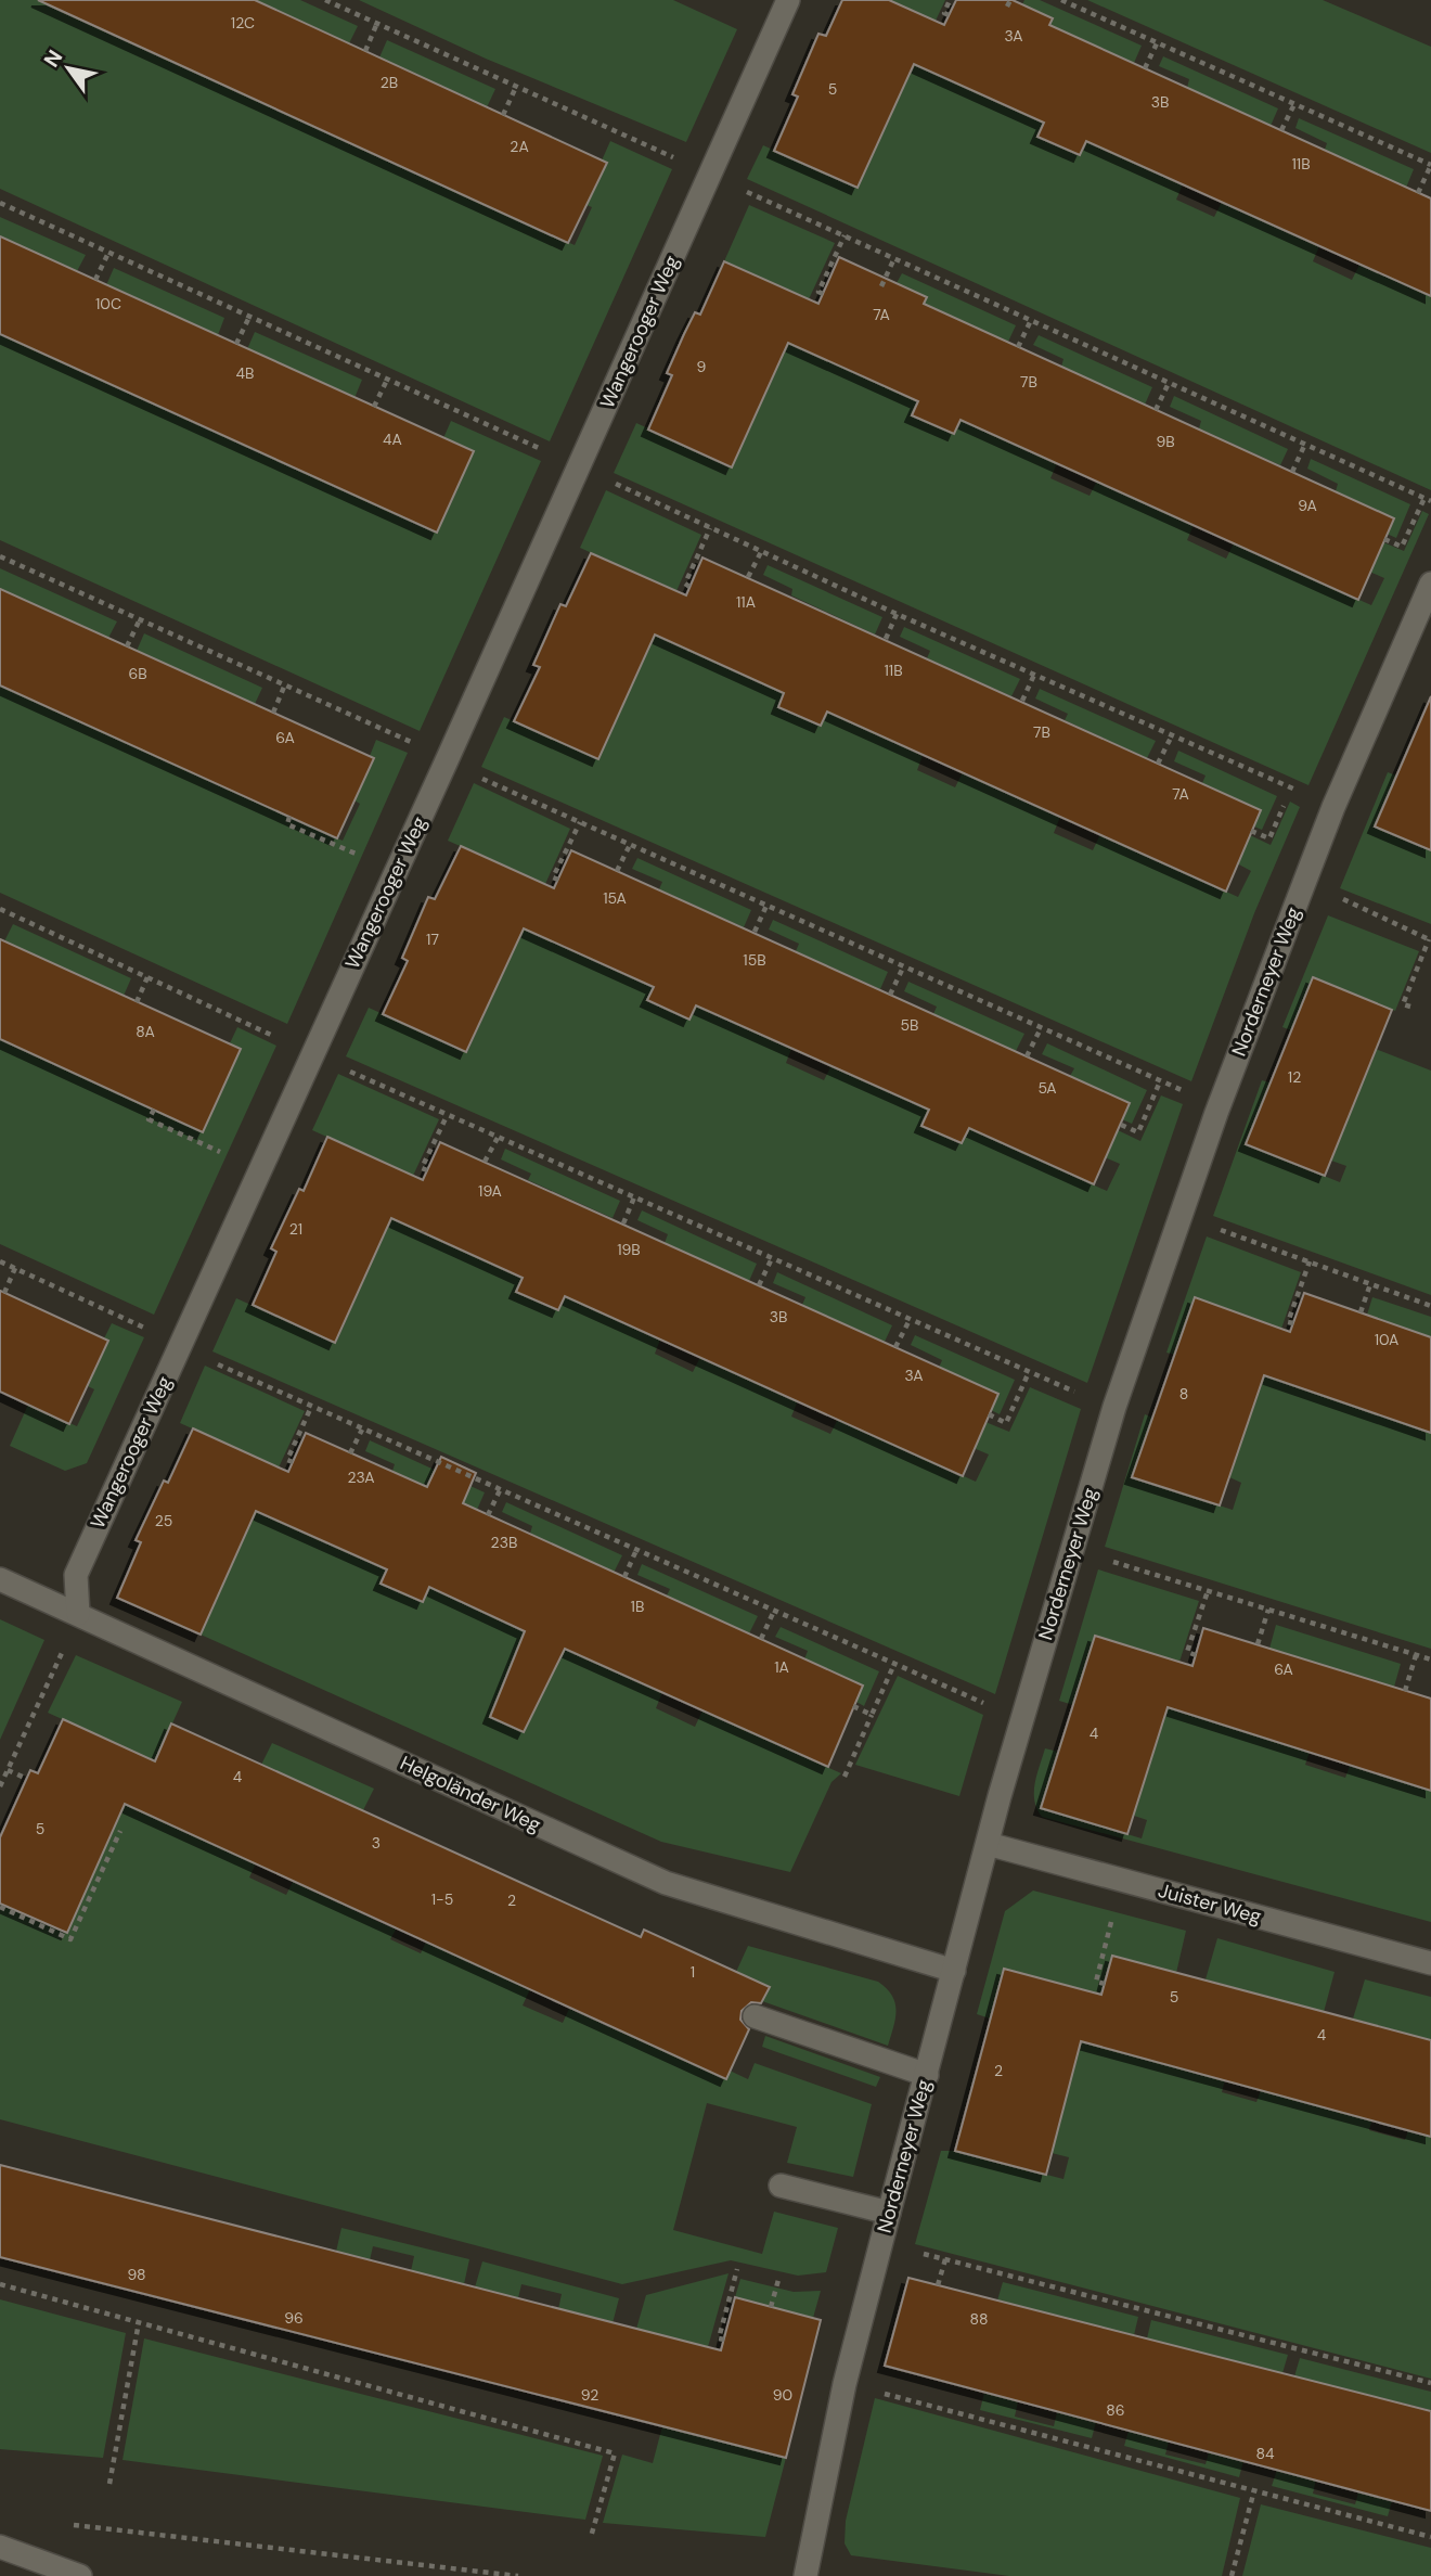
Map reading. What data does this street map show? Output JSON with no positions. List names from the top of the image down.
{
  "streets": {
    "street": [
      "Wangerooger Weg",
      "Norderneyer Weg",
      "Helgoländer Weg",
      "Juister Weg"
    ]
  },
  "crossings": [
    ["Wangerooger Weg", "Helgoländer Weg"],
    ["Norderneyer Weg", "Helgoländer Weg"],
    ["Norderneyer Weg", "Juister Weg"]
  ],
  "house_numbers": [
    "12C",
    "3A",
    "2B",
    "5",
    "3B",
    "2A",
    "11B",
    "10C",
    "7A",
    "9",
    "4B",
    "7B",
    "4A",
    "9B",
    "9A",
    "11A",
    "11B",
    "6B",
    "7B",
    "6A",
    "7A",
    "15A",
    "17",
    "15B",
    "5B",
    "8A",
    "12",
    "5A",
    "19A",
    "21",
    "19B",
    "3B",
    "10A",
    "3A",
    "8",
    "23A",
    "25",
    "23B",
    "1B",
    "1A",
    "6A",
    "4",
    "4",
    "5",
    "3",
    "1-5",
    "2",
    "1",
    "5",
    "4",
    "2",
    "98",
    "96",
    "88",
    "92",
    "90",
    "86",
    "84"
  ],
  "north": "top left"
}
